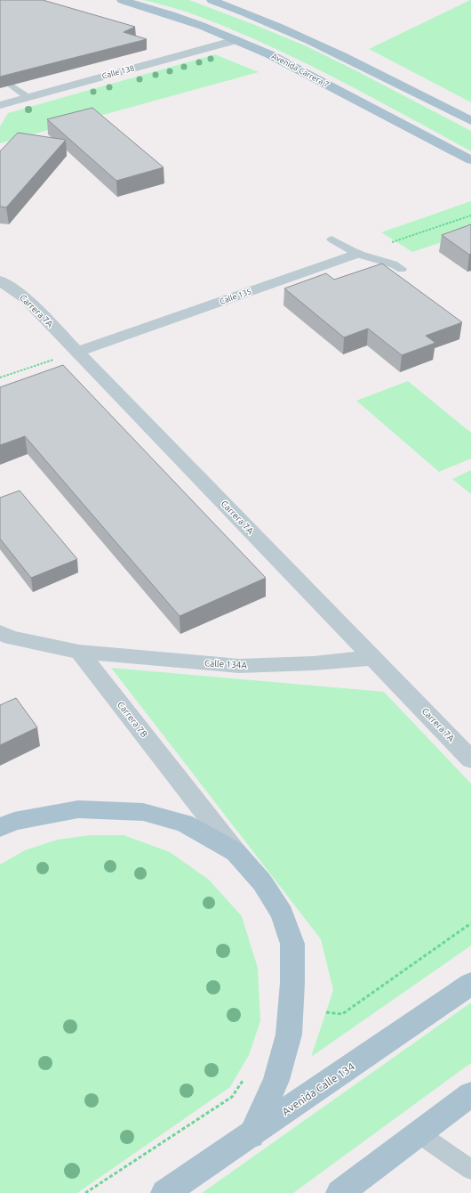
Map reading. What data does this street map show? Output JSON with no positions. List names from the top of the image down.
{
  "streets": {
    "main road": ["Avenida Carrera 7", "Avenida Calle 134"],
    "street": [
      "Calle 138",
      "Calle 135",
      "Carrera 7A",
      "Calle 134A",
      "Carrera 7B"
    ]
  },
  "crossings": [
    ["Avenida Carrera 7", "Calle 138"],
    ["Calle 135", "Carrera 7A"],
    ["Carrera 7A", "Calle 134A"],
    ["Calle 134A", "Carrera 7B"]
  ]
}
